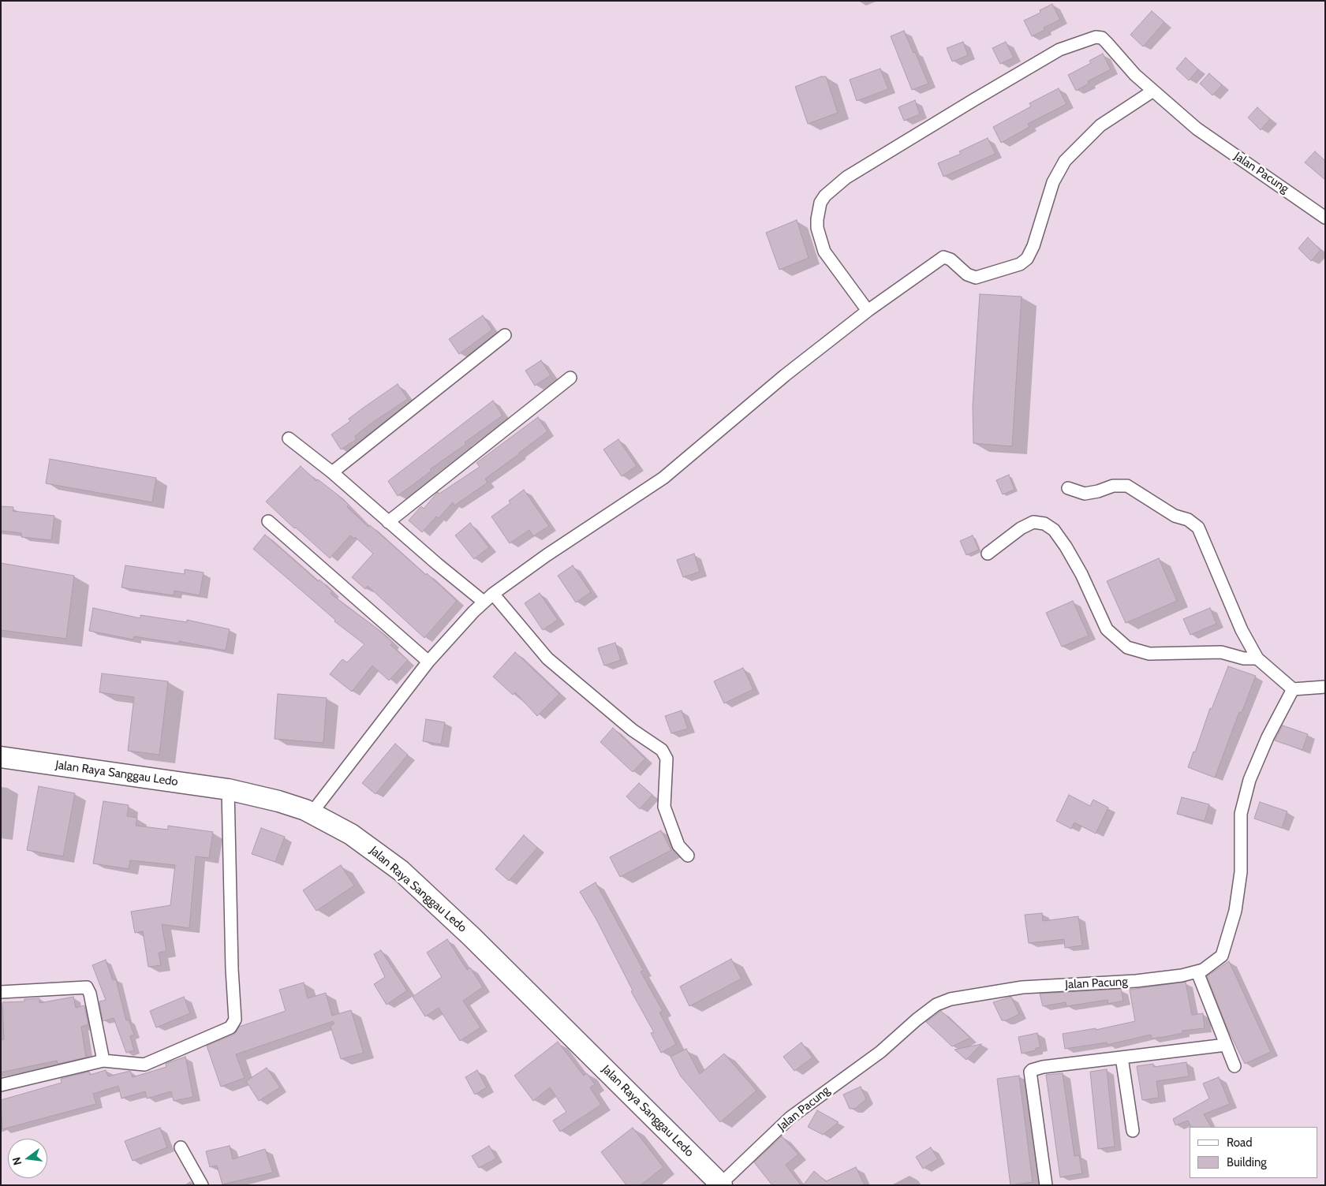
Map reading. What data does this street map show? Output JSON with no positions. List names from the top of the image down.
{
  "streets": {
    "highway": ["Jalan Raya Sanggau Ledo"],
    "street": ["Jalan Pacung"]
  },
  "crossings": [
    ["Jalan Pacung", "Jalan Raya Sanggau Ledo"]
  ],
  "legend": ["Road", "Building"],
  "north": "left"
}
